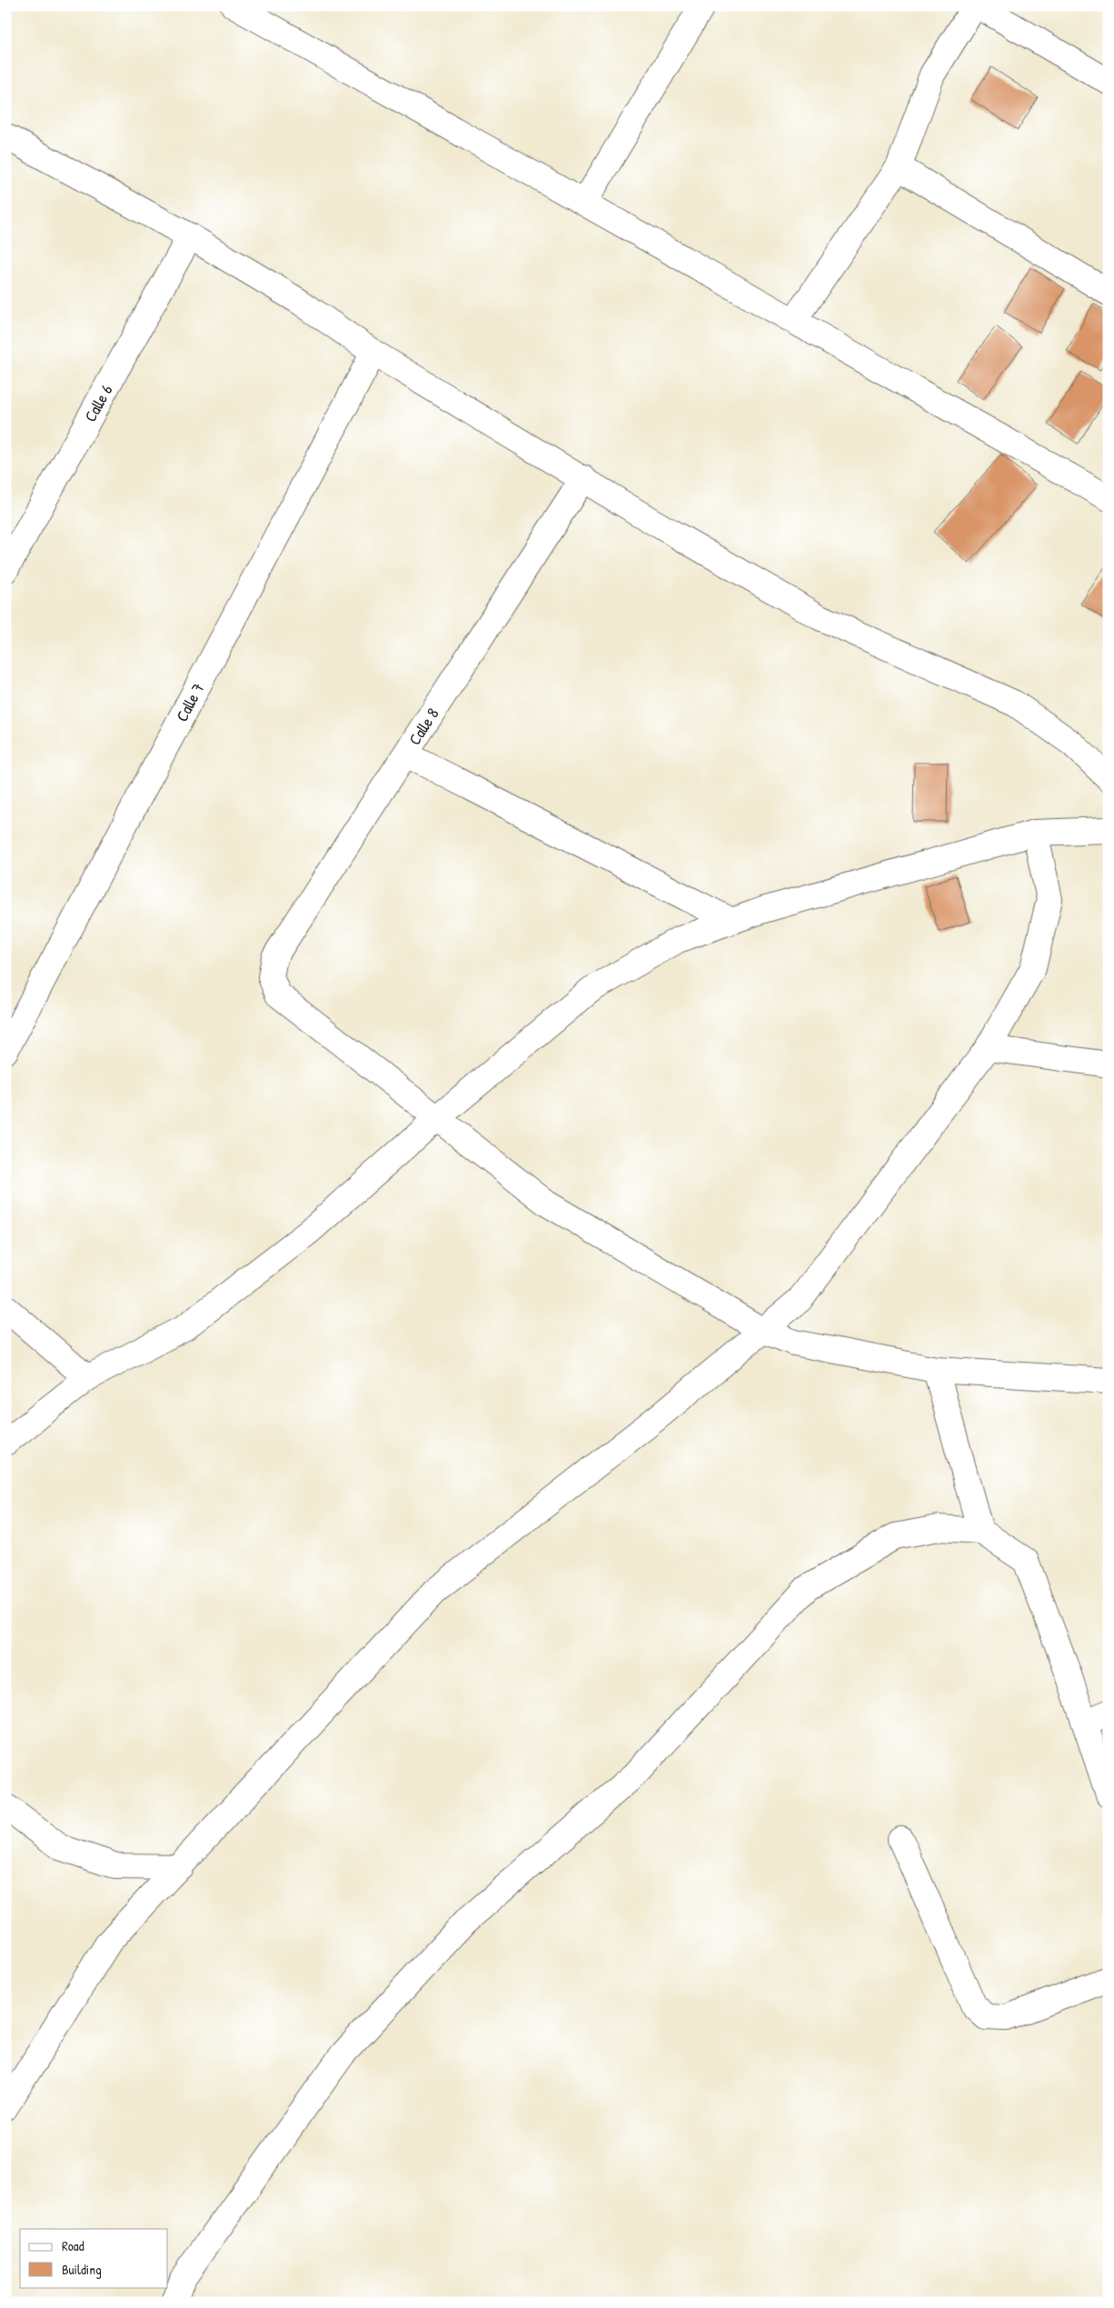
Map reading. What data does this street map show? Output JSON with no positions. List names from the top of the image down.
{
  "streets": {
    "street": ["Calle 6", "Calle 7", "Calle 8"]
  },
  "legend": ["Road", "Building"]
}
